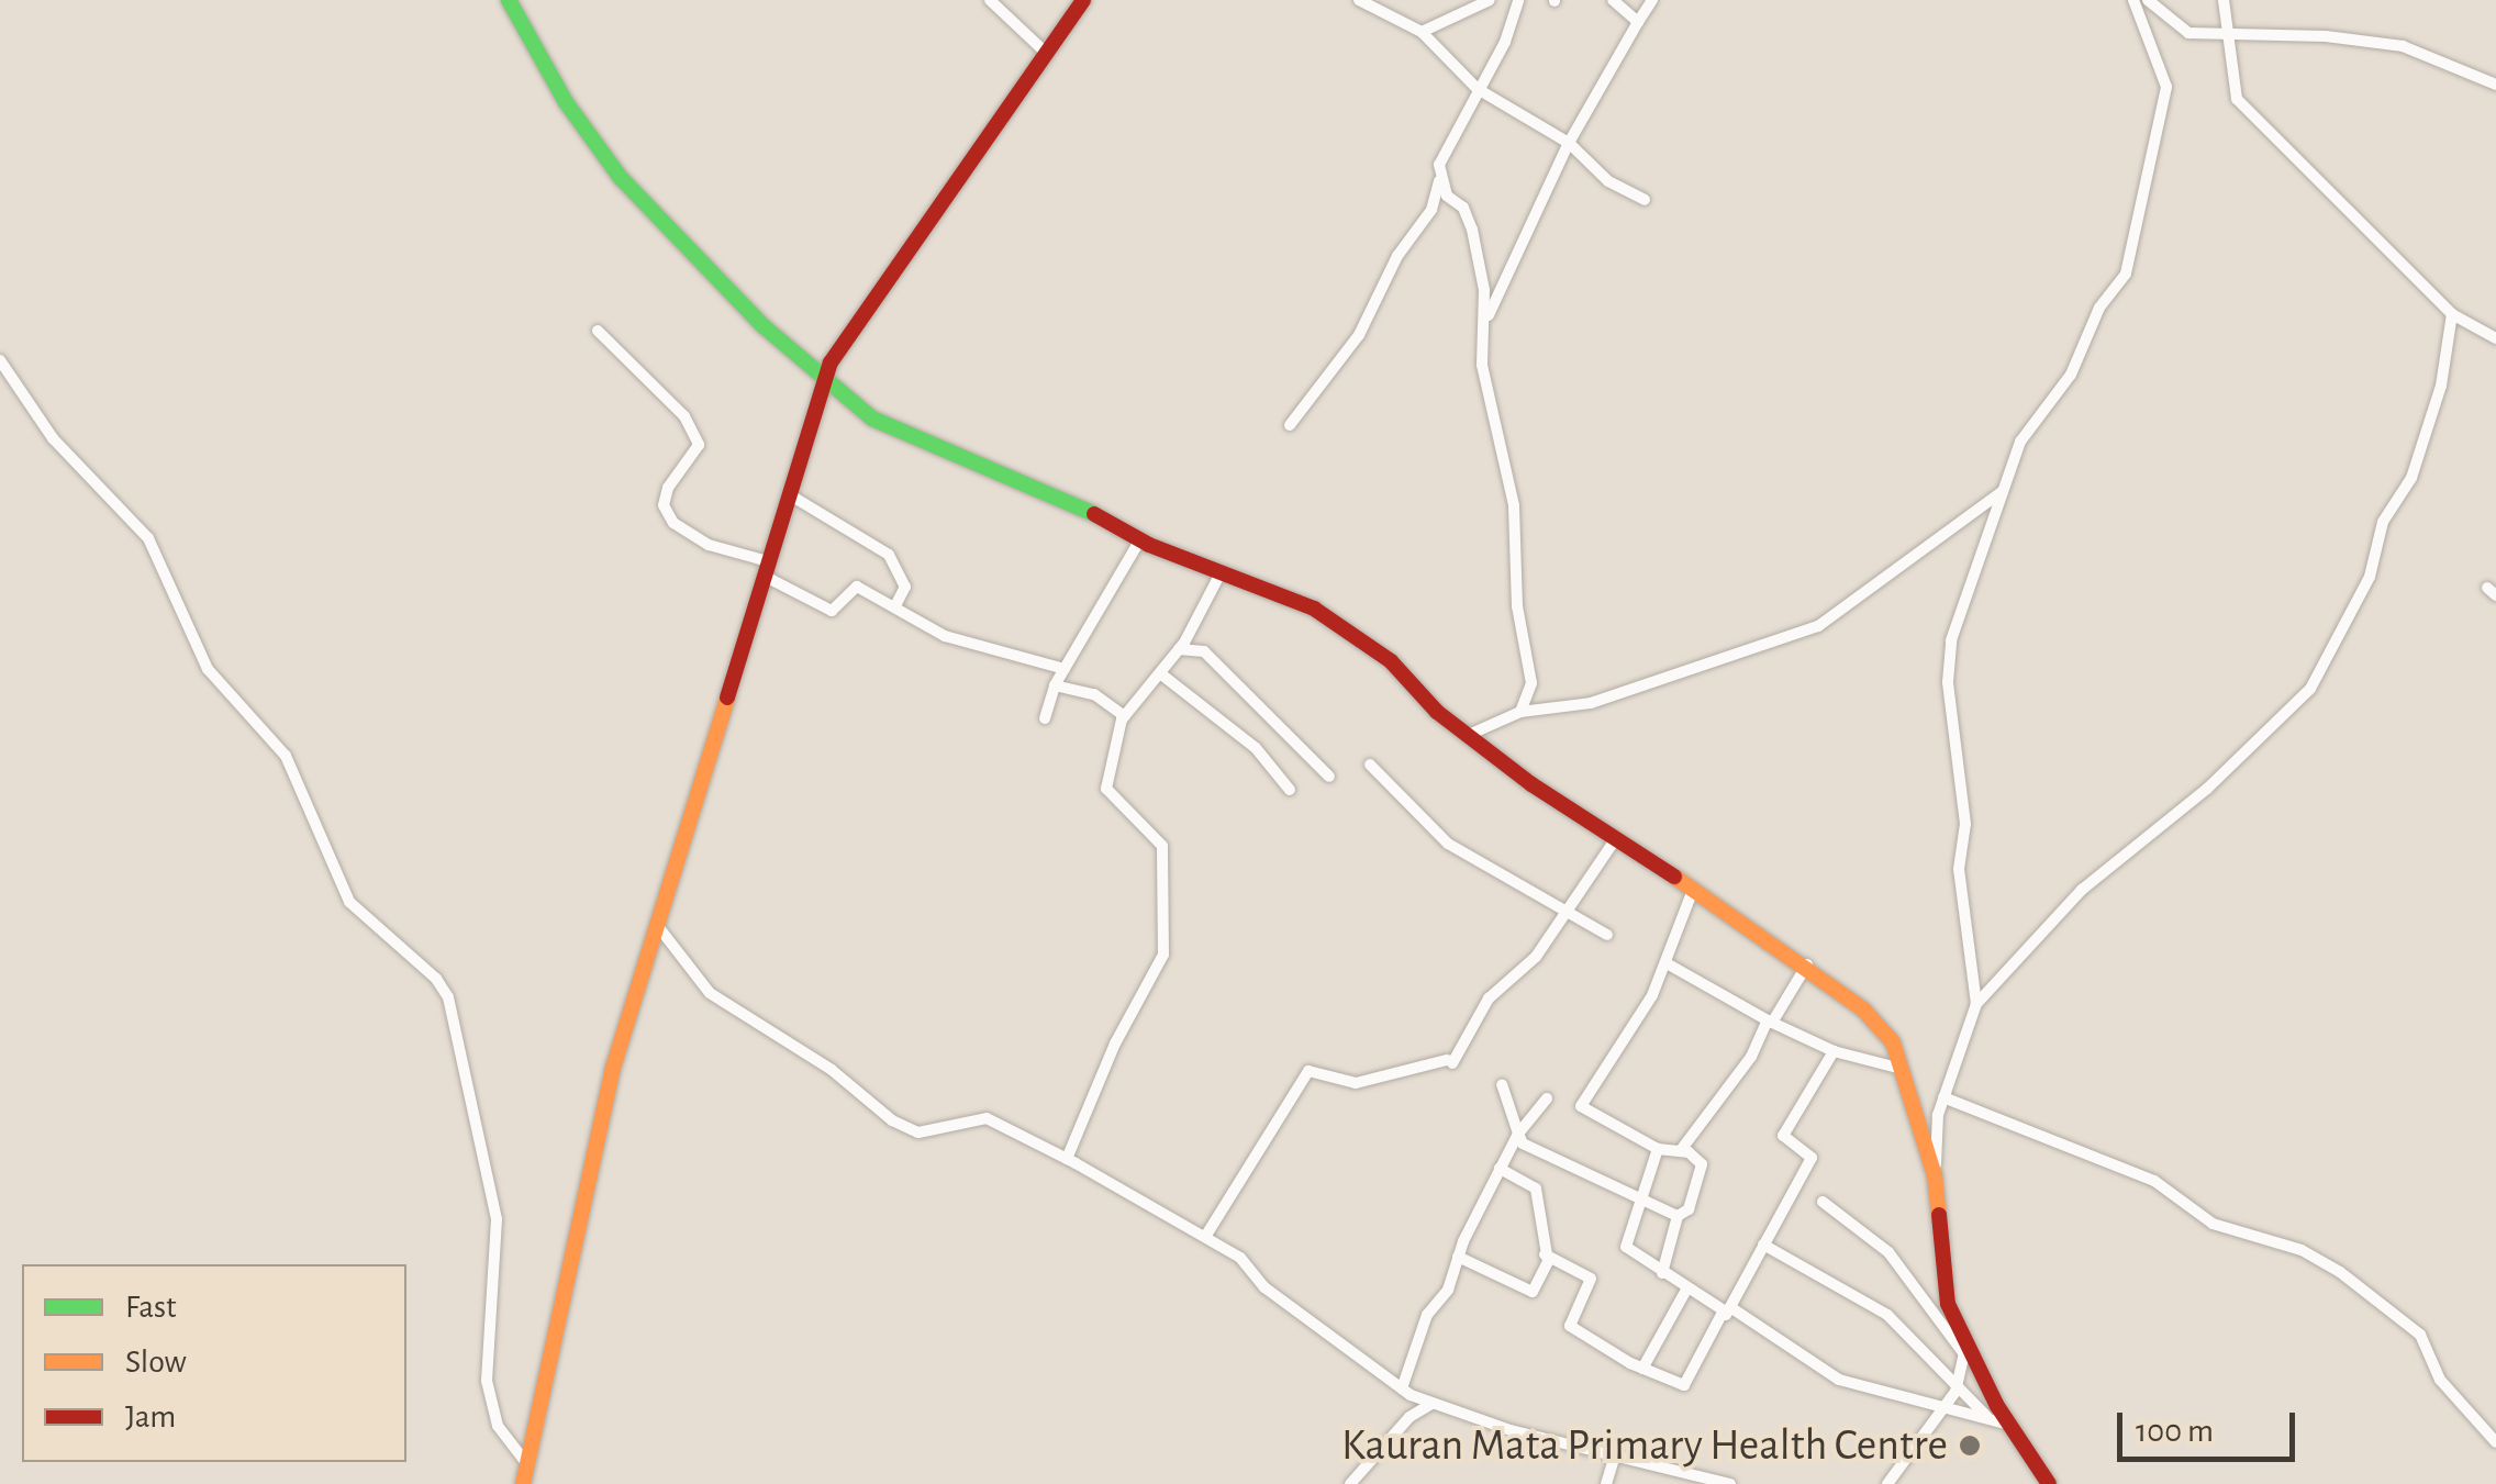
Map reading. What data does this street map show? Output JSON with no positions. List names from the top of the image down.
{
  "places": ["Kauran Mata Primary Health Centre"],
  "legend": ["Fast", "Slow", "Jam"],
  "scale_bar": "100 m"
}
